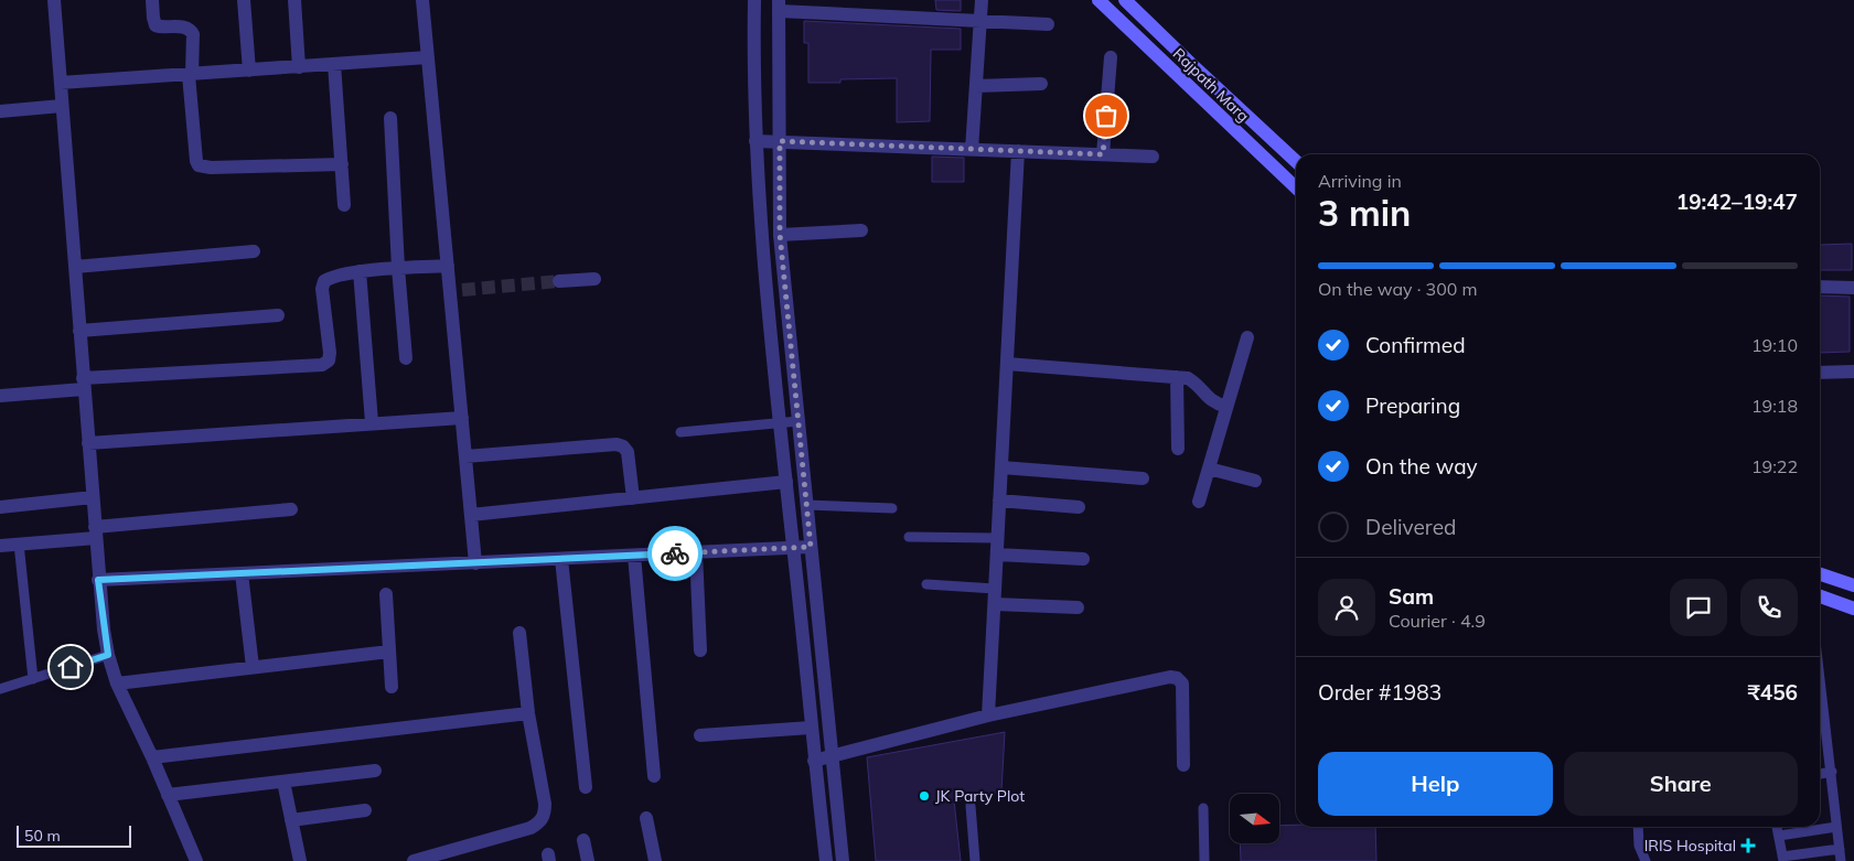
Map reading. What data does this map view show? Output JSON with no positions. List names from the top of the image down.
{
  "streets": {
    "main road": ["Rajpath Marg"]
  },
  "places": {
    "other": ["JK Party Plot"],
    "health": ["IRIS Hospital"]
  },
  "scale_bar": "50 m",
  "north": "right",
  "page": {
    "heading": ["3 min", "Arriving in", "19:42–19:47"],
    "panel": [
      "Sam",
      "Courier · 4.9",
      "Order #1983",
      "₹456"
    ],
    "bar": "On the way · 300 m",
    "list": [
      ["Confirmed", "19:10"],
      ["Preparing", "19:18"],
      ["On the way", "19:22"],
      "Delivered"
    ],
    "buttons": ["Help", "Share"],
    "scale": "50 m"
  }
}
